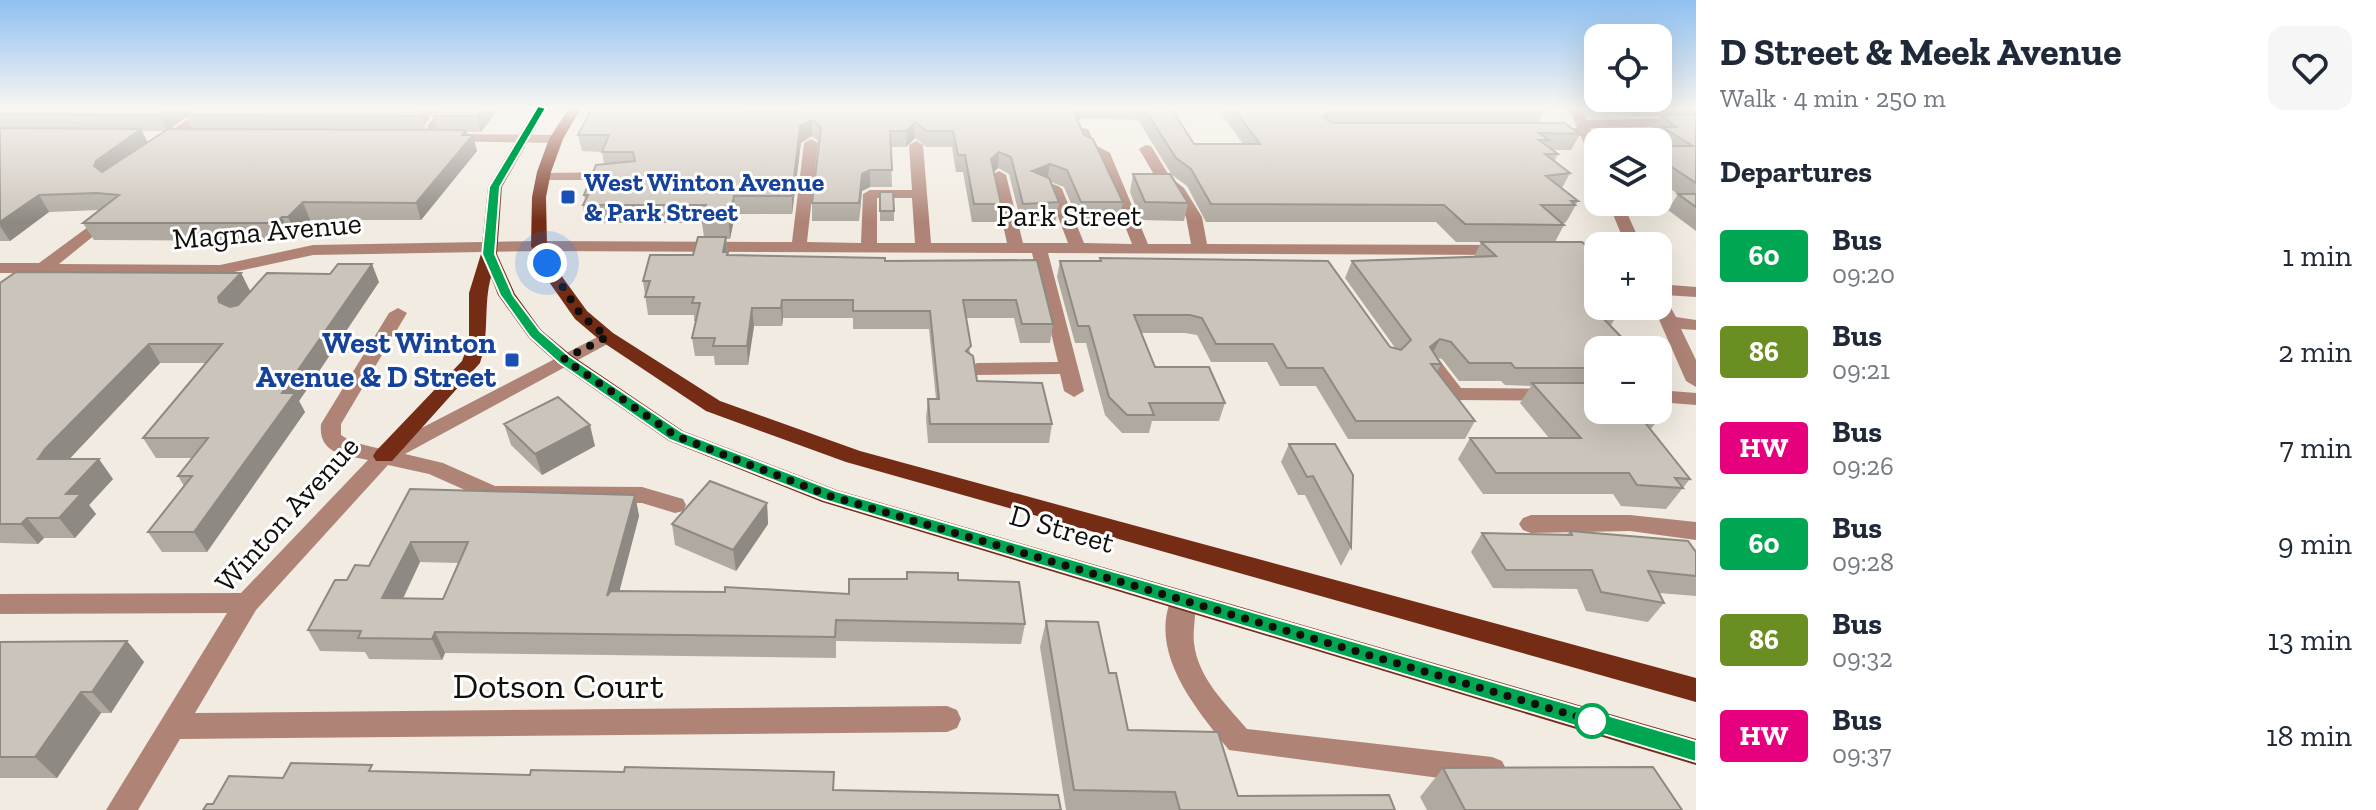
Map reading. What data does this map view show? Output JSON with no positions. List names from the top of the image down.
{
  "streets": {
    "main road": ["D Street"],
    "street": [
      "Park Street",
      "Magna Avenue",
      "Winton Avenue",
      "Dotson Court"
    ]
  },
  "crossings": [
    ["Park Street", "Magna Avenue"],
    ["Magna Avenue", "D Street"],
    ["Winton Avenue", "D Street"],
    ["Winton Avenue", "Dotson Court"]
  ],
  "places": {
    "transit": ["West Winton Avenue & Park Street", "West Winton Avenue & D Street"]
  },
  "lines": ["bus line 60"],
  "page": {
    "heading": [
      ["D Street & Meek Avenue", "Walk · 4 min · 250 m"],
      "Departures"
    ],
    "map_buttons": ["+", "−"],
    "list": [
      {
        "mark": "60",
        "name": "Bus",
        "note": "09:20",
        "value": "1 min"
      },
      {
        "mark": "86",
        "name": "Bus",
        "note": "09:21",
        "value": "2 min"
      },
      {
        "mark": "HW",
        "name": "Bus",
        "note": "09:26",
        "value": "7 min"
      },
      {
        "mark": "60",
        "name": "Bus",
        "note": "09:28",
        "value": "9 min"
      },
      {
        "mark": "86",
        "name": "Bus",
        "note": "09:32",
        "value": "13 min"
      },
      {
        "mark": "HW",
        "name": "Bus",
        "note": "09:37",
        "value": "18 min"
      }
    ]
  }
}
